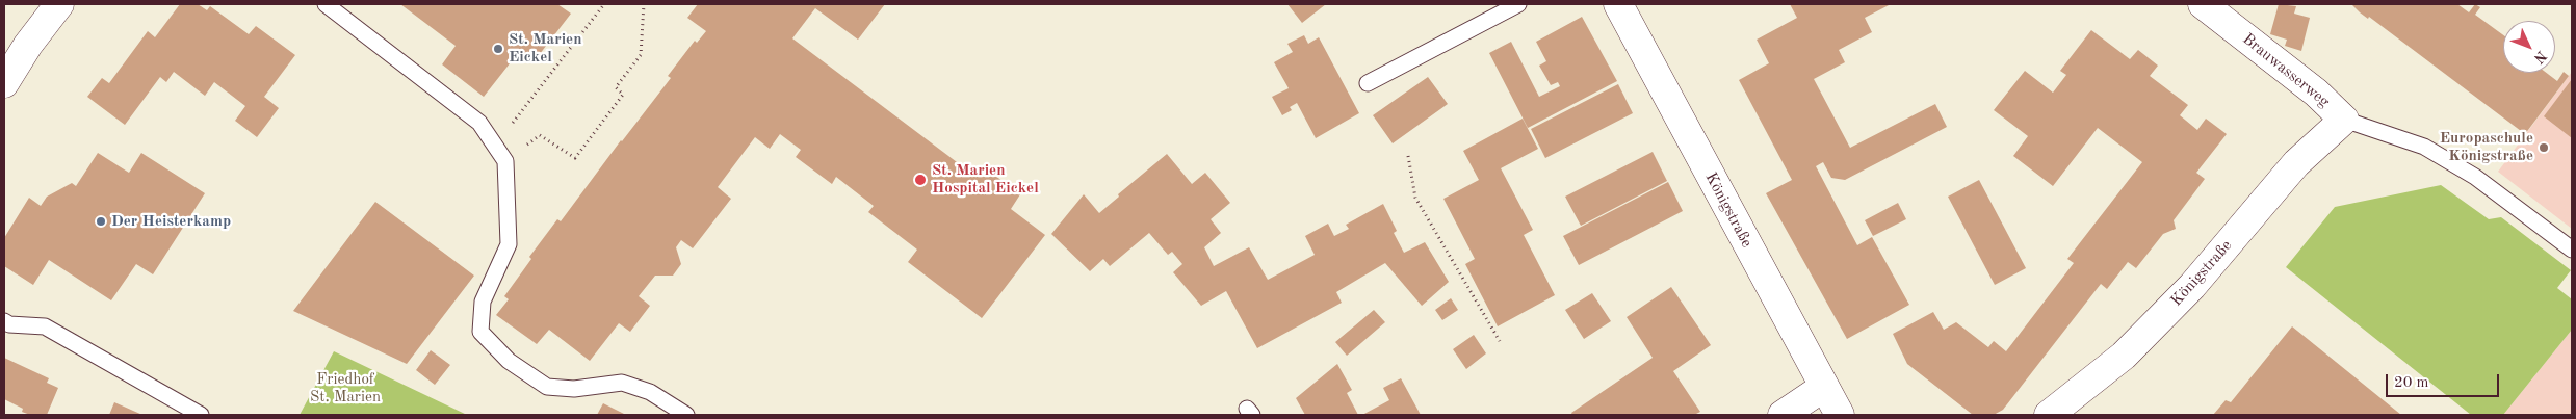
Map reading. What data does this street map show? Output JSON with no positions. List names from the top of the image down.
{
  "streets": {
    "street": ["Brauwasserweg", "Königstraße"]
  },
  "crossings": [
    ["Brauwasserweg", "Königstraße"]
  ],
  "parks": ["Friedhof St. Marien"],
  "places": [
    "St. Marien Eickel",
    "Europaschule Königstraße",
    "St. Marien Hospital Eickel",
    "Der Heisterkamp"
  ],
  "scale_bar": "20 m",
  "north": "bottom right"
}
